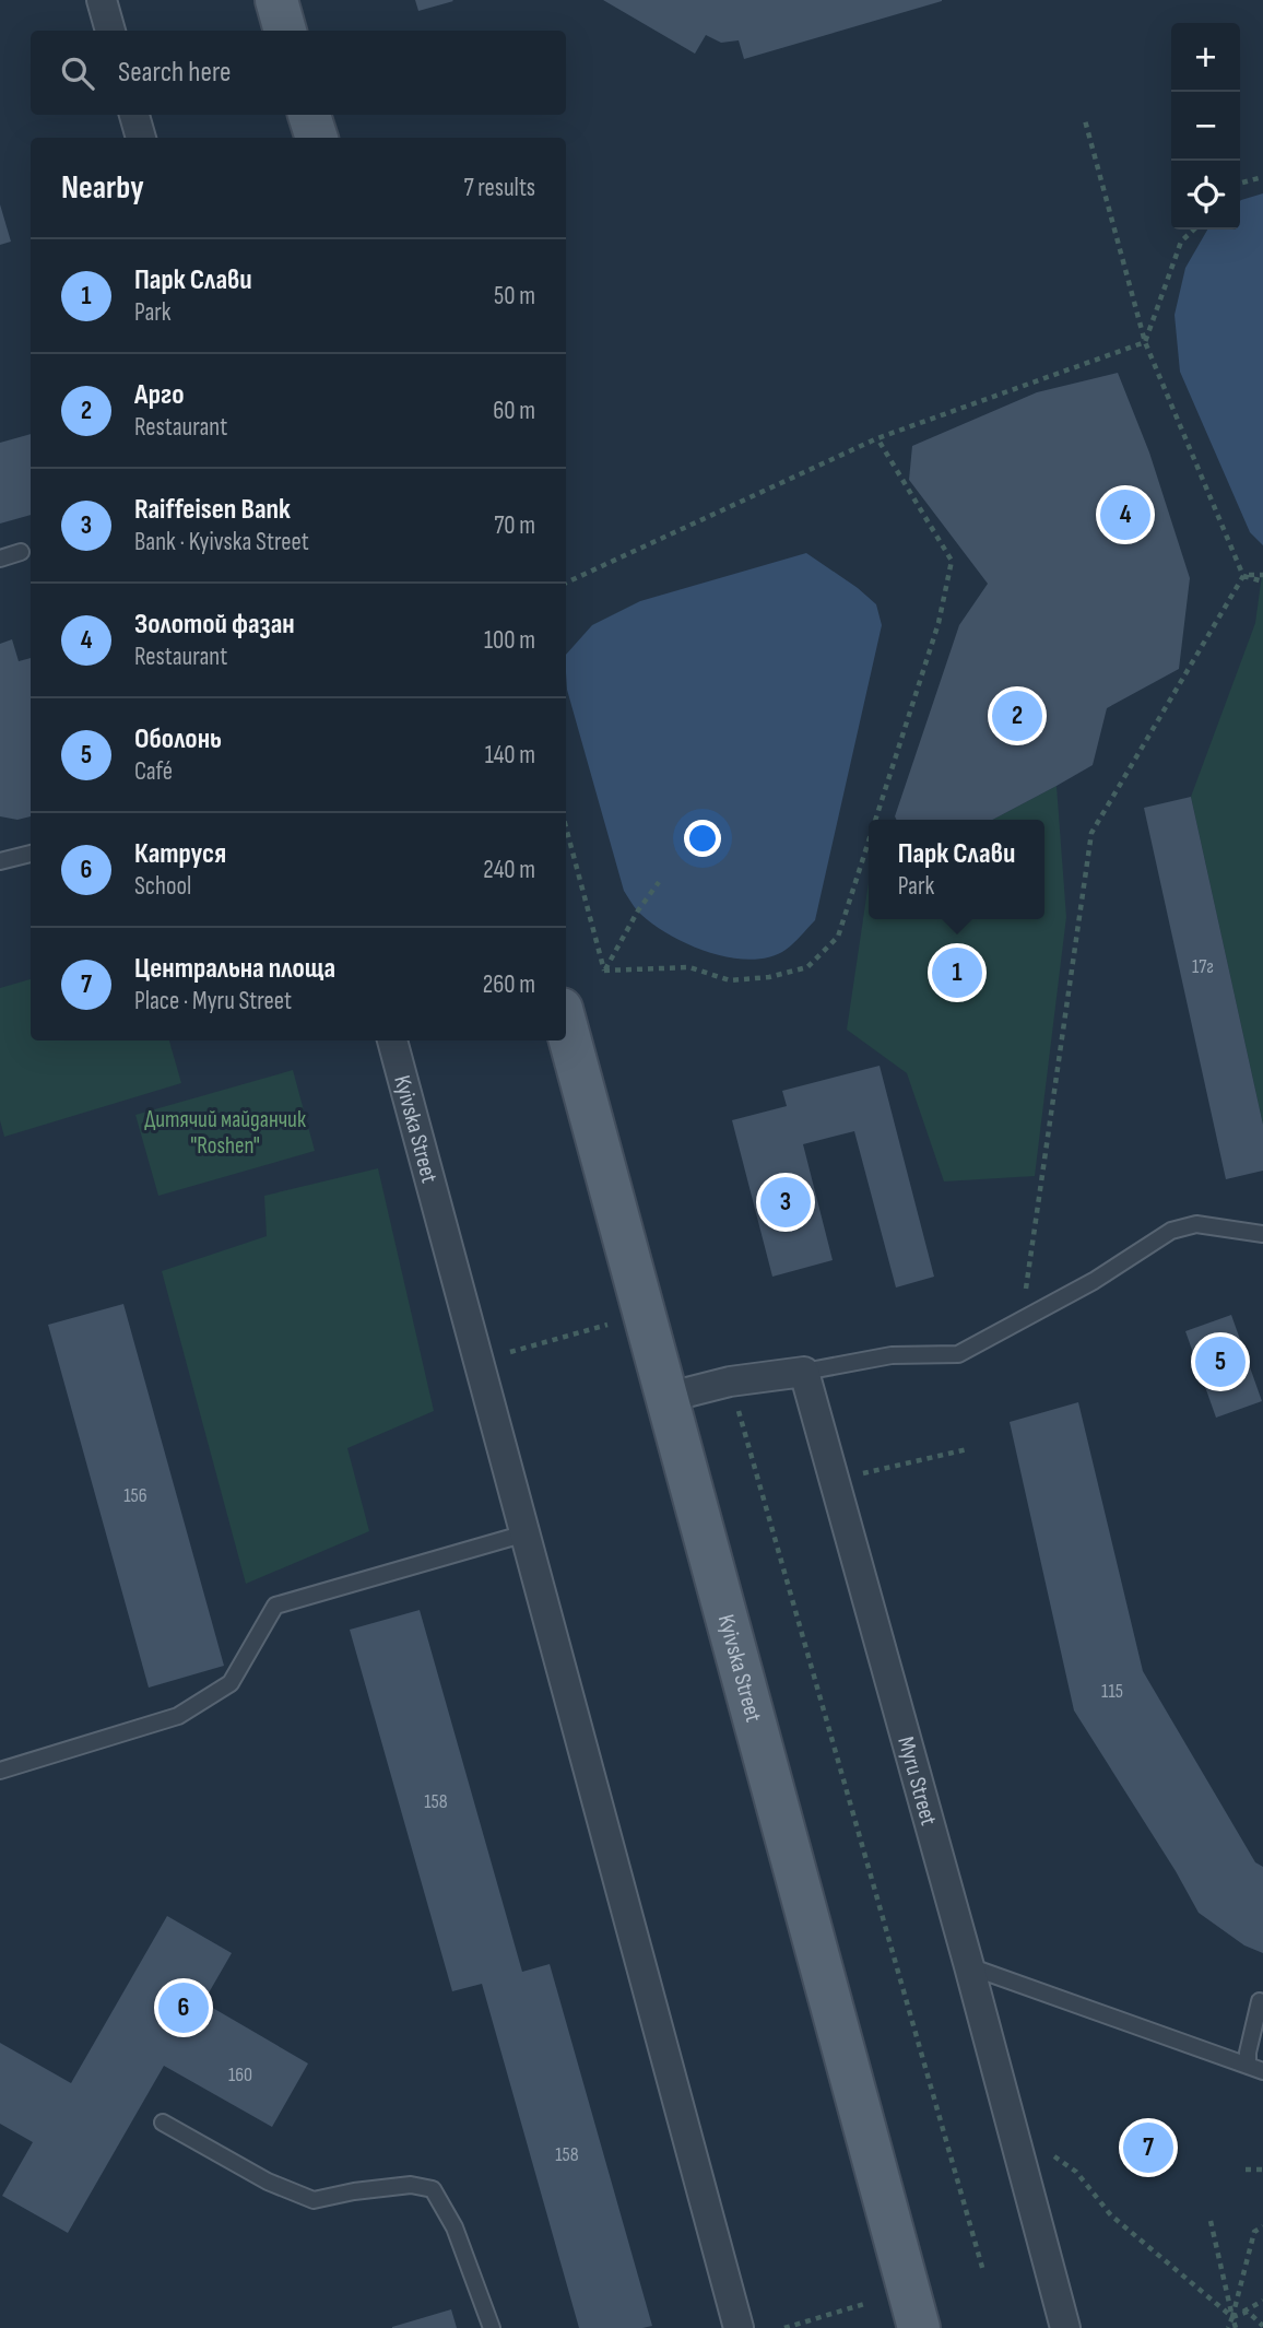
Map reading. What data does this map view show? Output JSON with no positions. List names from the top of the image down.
{
  "streets": {
    "main road": ["Kyivska Street"],
    "street": ["Myru Street"]
  },
  "parks": ["Дитячий майданчик \"Roshen\""],
  "house_numbers": [
    "17г",
    "156",
    "115",
    "158",
    "160",
    "158"
  ],
  "page": {
    "map_buttons": ["+", "−"],
    "search": "Search here",
    "heading": ["Nearby", "7 results"],
    "list": [
      {
        "mark": "1",
        "name": "Парк Слави",
        "note": "Park",
        "value": "50 m"
      },
      {
        "mark": "2",
        "name": "Арго",
        "note": "Restaurant",
        "value": "60 m"
      },
      {
        "mark": "3",
        "name": "Raiffeisen Bank",
        "note": "Bank · Kyivska Street",
        "value": "70 m"
      },
      {
        "mark": "4",
        "name": "Золотой фазан",
        "note": "Restaurant",
        "value": "100 m"
      },
      {
        "mark": "5",
        "name": "Оболонь",
        "note": "Café",
        "value": "140 m"
      },
      {
        "mark": "6",
        "name": "Катруся",
        "note": "School",
        "value": "240 m"
      },
      {
        "mark": "7",
        "name": "Центральна площа",
        "note": "Place · Myru Street",
        "value": "260 m"
      }
    ],
    "pins": [
      "4",
      "2",
      "1",
      "3",
      "5",
      "6",
      "7"
    ],
    "popup": ["Парк Слави", "Park"]
  }
}
